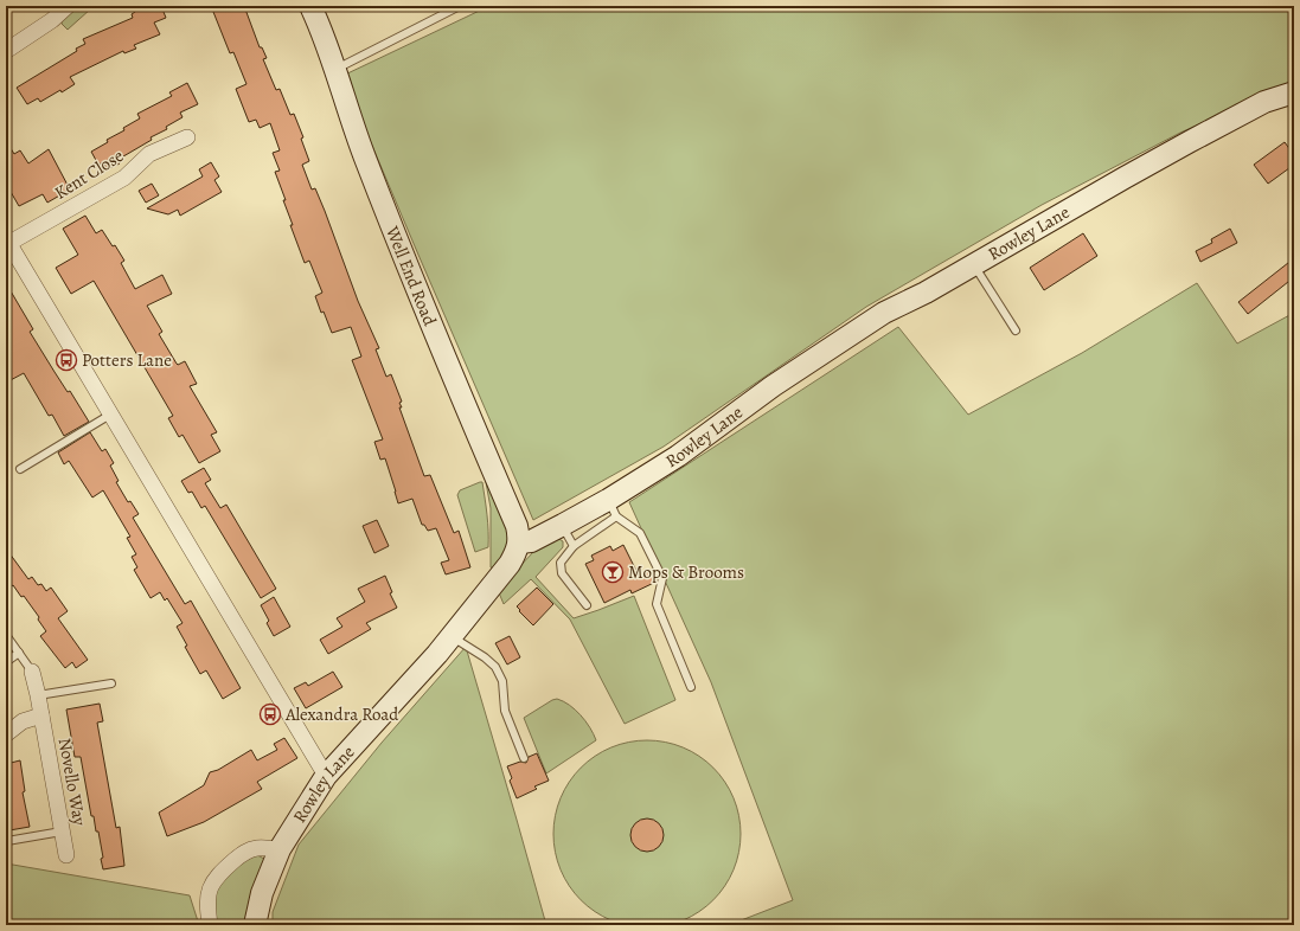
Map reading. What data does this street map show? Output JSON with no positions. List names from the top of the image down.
{
  "streets": {
    "street": [
      "Kent Close",
      "Rowley Lane",
      "Well End Road",
      "Novello Way"
    ]
  },
  "crossings": [
    ["Rowley Lane", "Well End Road"]
  ],
  "places": {
    "bus stop": ["Potters Lane", "Alexandra Road"],
    "bar": ["Mops & Brooms"]
  }
}
